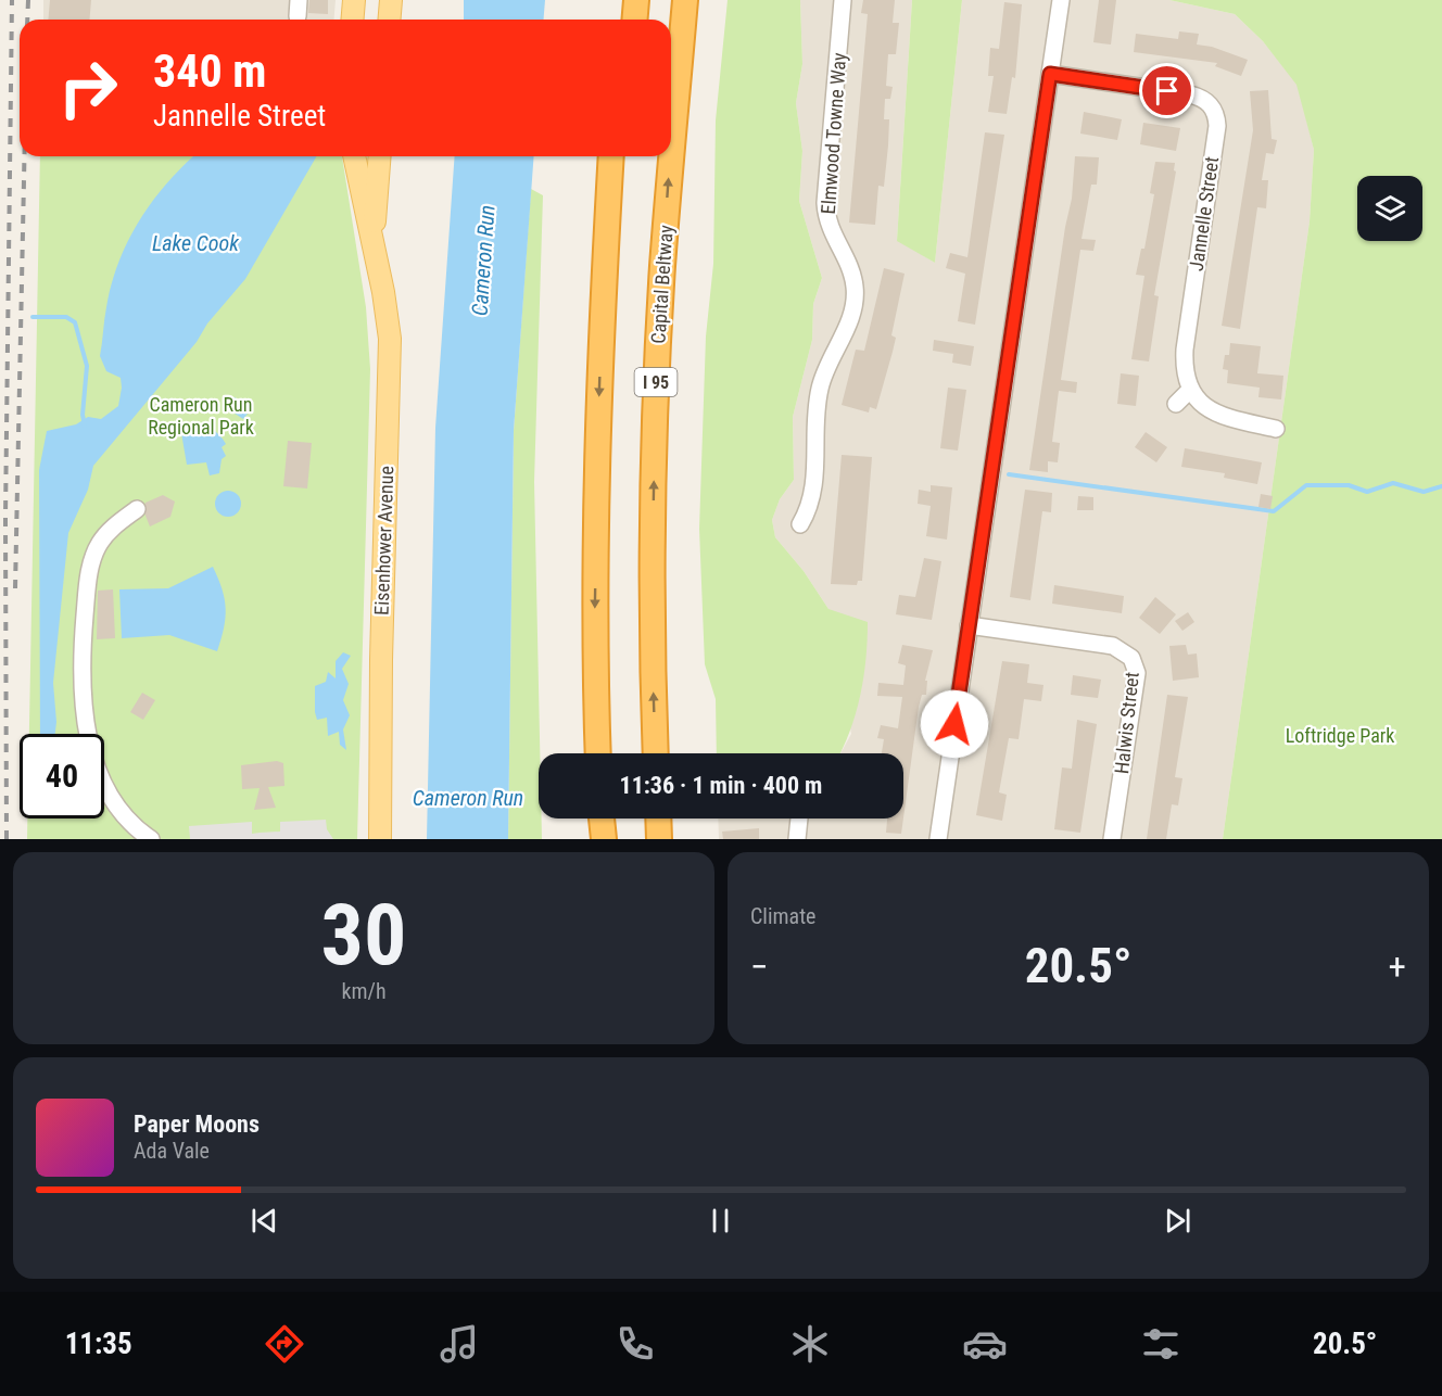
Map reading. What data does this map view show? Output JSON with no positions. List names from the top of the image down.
{
  "streets": {
    "highway": ["Capital Beltway", "I 95"],
    "main road": ["Eisenhower Avenue"],
    "street": ["Elmwood Towne Way", "Jannelle Street", "Halwis Street"]
  },
  "water": ["Lake Cook", "Cameron Run"],
  "parks": ["Cameron Run Regional Park", "Loftridge Park"],
  "page": {
    "turn": ["340 m", "Jannelle Street"],
    "limit": "40",
    "trip": "11:36 · 1 min · 400 m",
    "tile": [
      ["30", "km/h"],
      "Climate"
    ],
    "heat": ["−", "20.5°", "+"],
    "song": ["Paper Moons", "Ada Vale"],
    "tabs": ["11:35", "20.5°"]
  }
}
